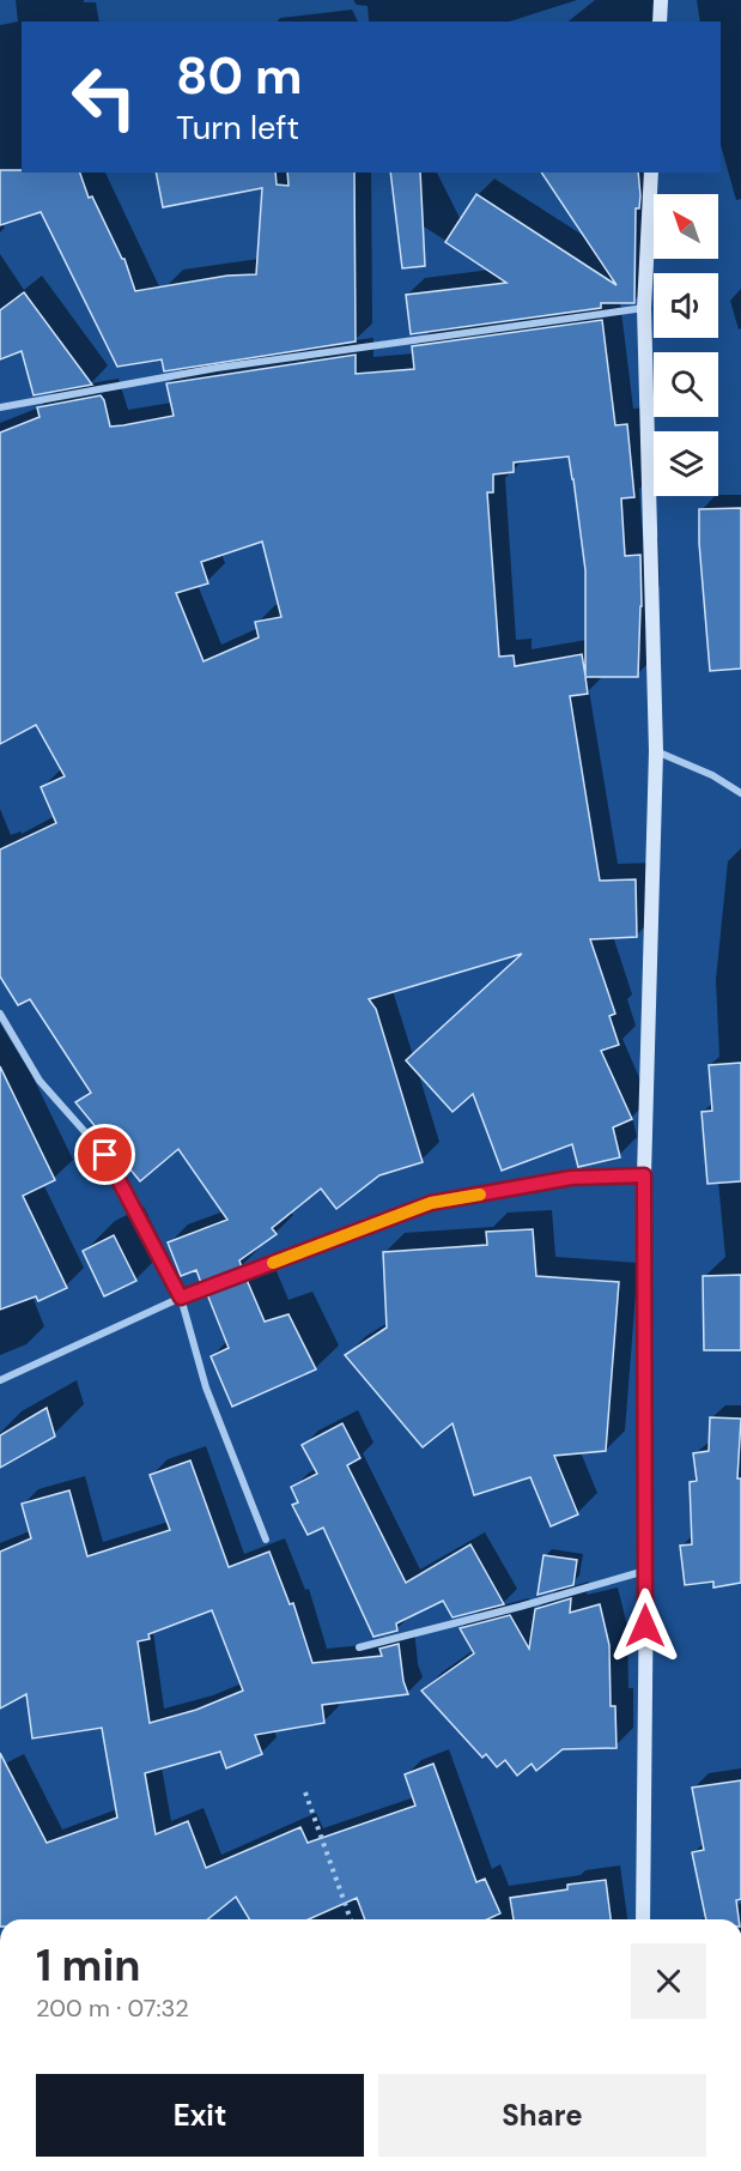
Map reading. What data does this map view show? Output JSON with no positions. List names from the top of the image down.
{
  "north": "top left",
  "page": {
    "turn": ["80 m", "Turn left"],
    "heading": ["1 min", "200 m · 07:32"],
    "buttons": ["Exit", "Share"]
  }
}
